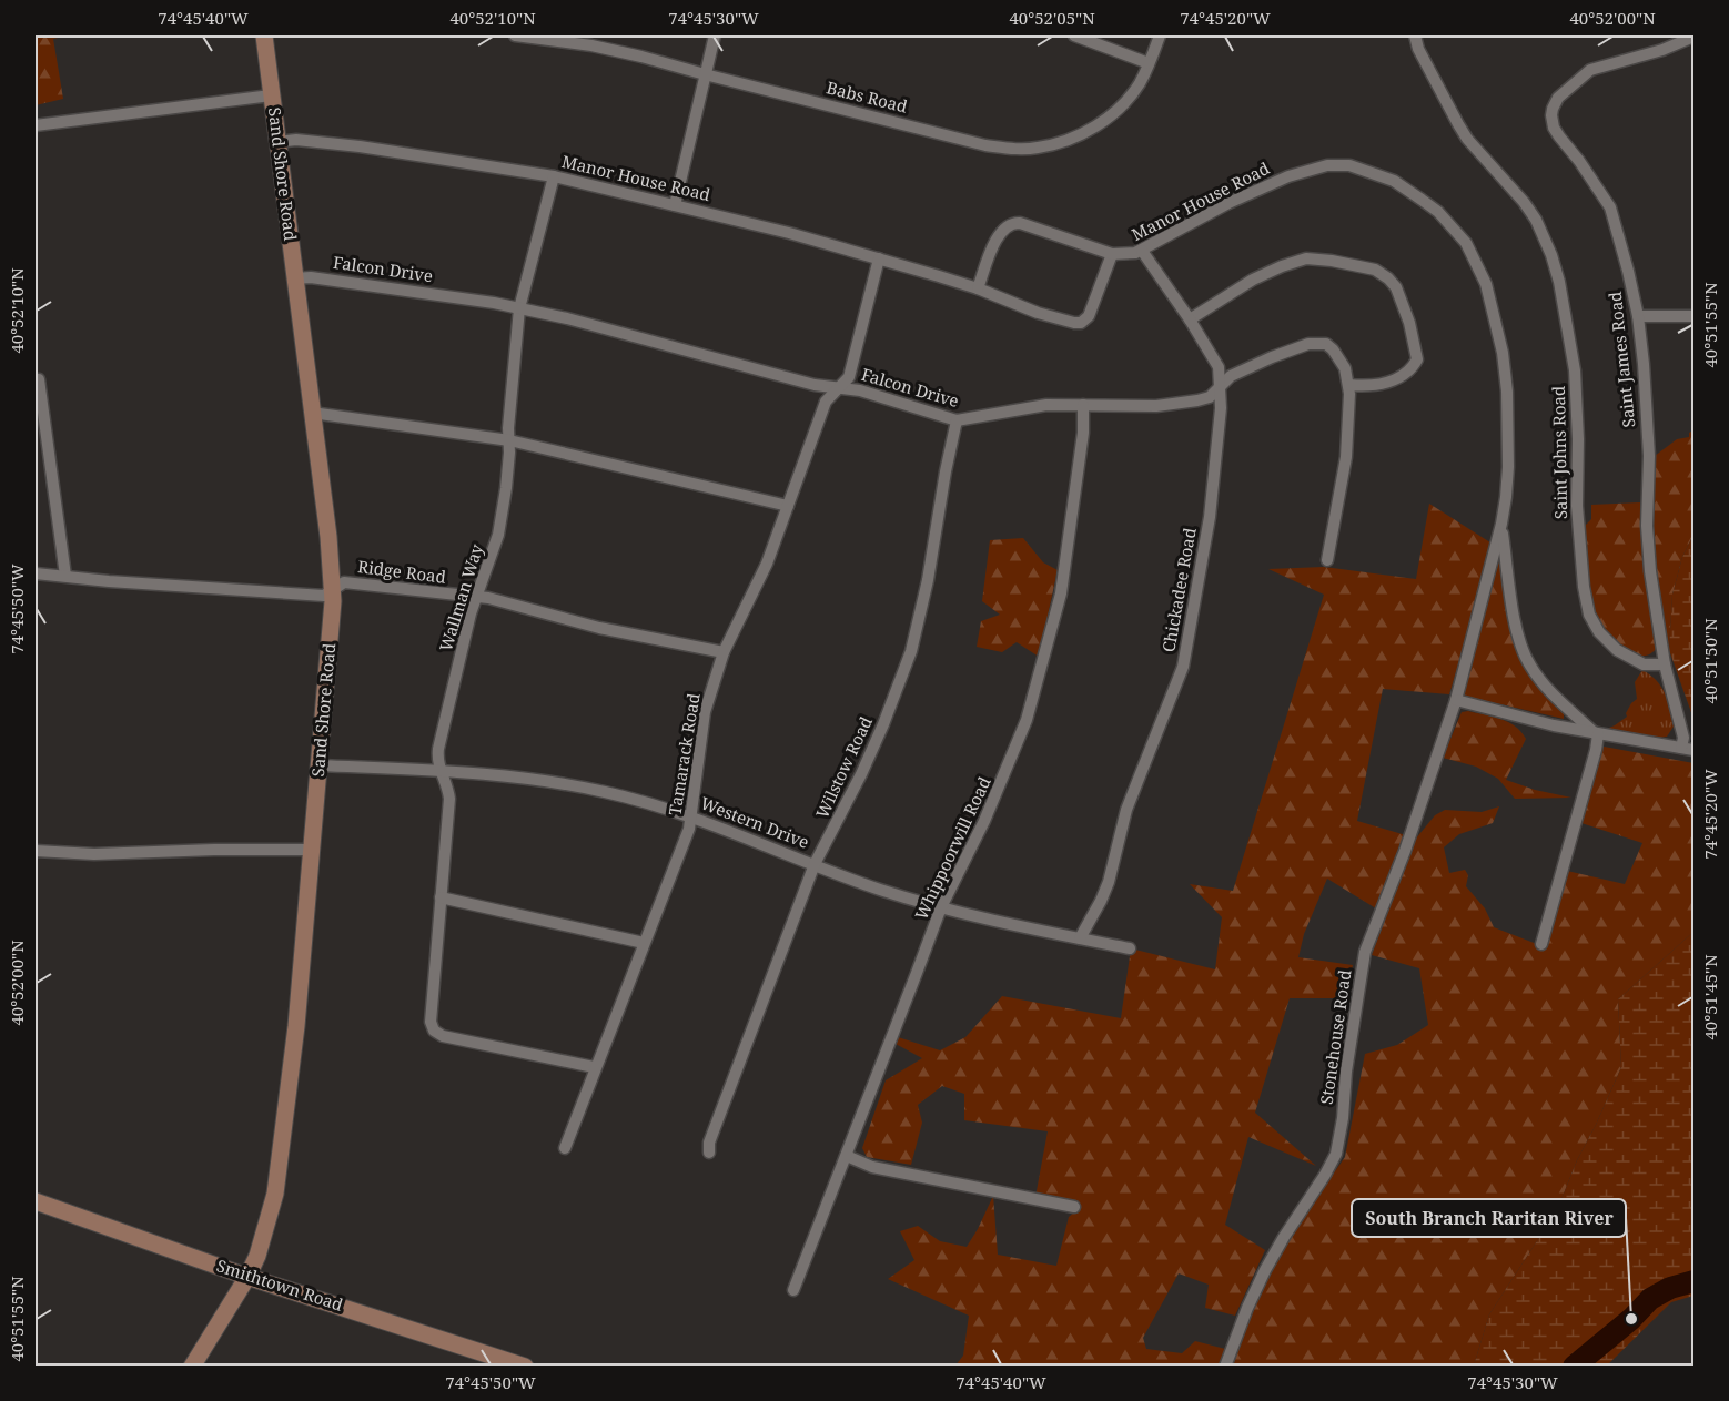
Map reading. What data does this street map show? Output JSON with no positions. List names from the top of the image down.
{
  "streets": {
    "street": [
      "Babs Road",
      "Sand Shore Road",
      "Manor House Road",
      "Falcon Drive",
      "Saint James Road",
      "Saint Johns Road",
      "Ridge Road",
      "Chickadee Road",
      "Wallman Way",
      "Tamarack Road",
      "Wilstow Road",
      "Western Drive",
      "Whippoorwill Road",
      "Stonehouse Road",
      "Smithtown Road"
    ]
  },
  "crossings": [
    ["Sand Shore Road", "Manor House Road"],
    ["Sand Shore Road", "Falcon Drive"],
    ["Sand Shore Road", "Ridge Road"],
    ["Sand Shore Road", "Western Drive"],
    ["Sand Shore Road", "Smithtown Road"],
    ["Manor House Road", "Chickadee Road"],
    ["Manor House Road", "Wallman Way"],
    ["Manor House Road", "Tamarack Road"],
    ["Manor House Road", "Stonehouse Road"],
    ["Falcon Drive", "Chickadee Road"],
    ["Falcon Drive", "Wallman Way"],
    ["Falcon Drive", "Tamarack Road"],
    ["Falcon Drive", "Wilstow Road"],
    ["Falcon Drive", "Whippoorwill Road"],
    ["Saint James Road", "Saint Johns Road"],
    ["Ridge Road", "Wallman Way"],
    ["Ridge Road", "Tamarack Road"],
    ["Chickadee Road", "Western Drive"],
    ["Wallman Way", "Tamarack Road"],
    ["Wallman Way", "Western Drive"],
    ["Tamarack Road", "Western Drive"],
    ["Wilstow Road", "Western Drive"],
    ["Western Drive", "Whippoorwill Road"]
  ],
  "places": ["South Branch Raritan River"],
  "coordinates": [
    "74°45'40\"W",
    "40°52'10\"N",
    "74°45'30\"W",
    "40°52'05\"N",
    "74°45'20\"W",
    "40°52'00\"N",
    "40°51'55\"N",
    "74°45'50\"W",
    "40°51'50\"N",
    "40°51'45\"N"
  ]
}
